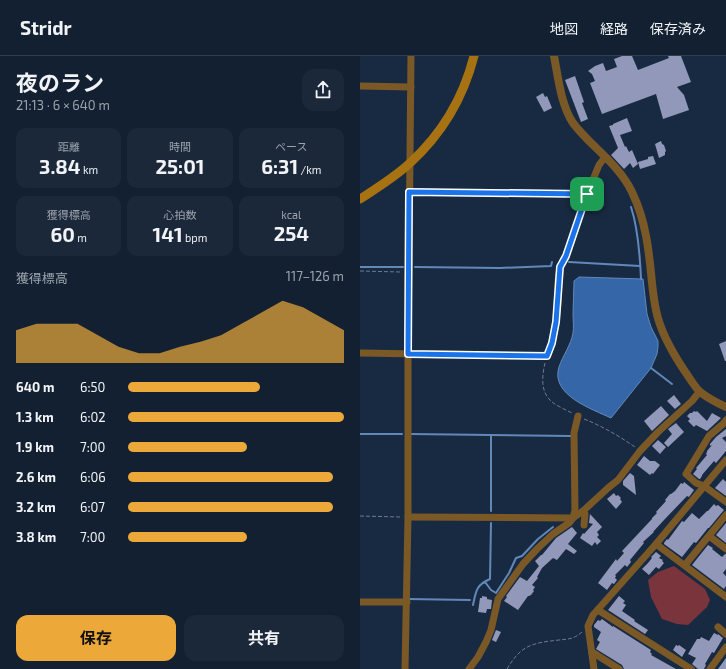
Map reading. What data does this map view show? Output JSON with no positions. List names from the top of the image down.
{
  "page": {
    "header": "Stridr",
    "nav": ["地図", "経路", "保存済み"],
    "heading": ["夜のラン", "21:13 · 6 × 640 m"],
    "stats": [
      ["距離", "3.84 km"],
      ["時間", "25:01"],
      ["ペース", "6:31 /km"],
      ["獲得標高", "60 m"],
      ["心拍数", "141 bpm"],
      ["kcal", "254"]
    ],
    "chart": ["獲得標高", "117–126 m"],
    "list": [
      {
        "name": "640 m",
        "note": "6:50"
      },
      {
        "name": "1.3 km",
        "note": "6:02"
      },
      {
        "name": "1.9 km",
        "note": "7:00"
      },
      {
        "name": "2.6 km",
        "note": "6:06"
      },
      {
        "name": "3.2 km",
        "note": "6:07"
      },
      {
        "name": "3.8 km",
        "note": "7:00"
      }
    ],
    "buttons": ["保存", "共有"]
  }
}
